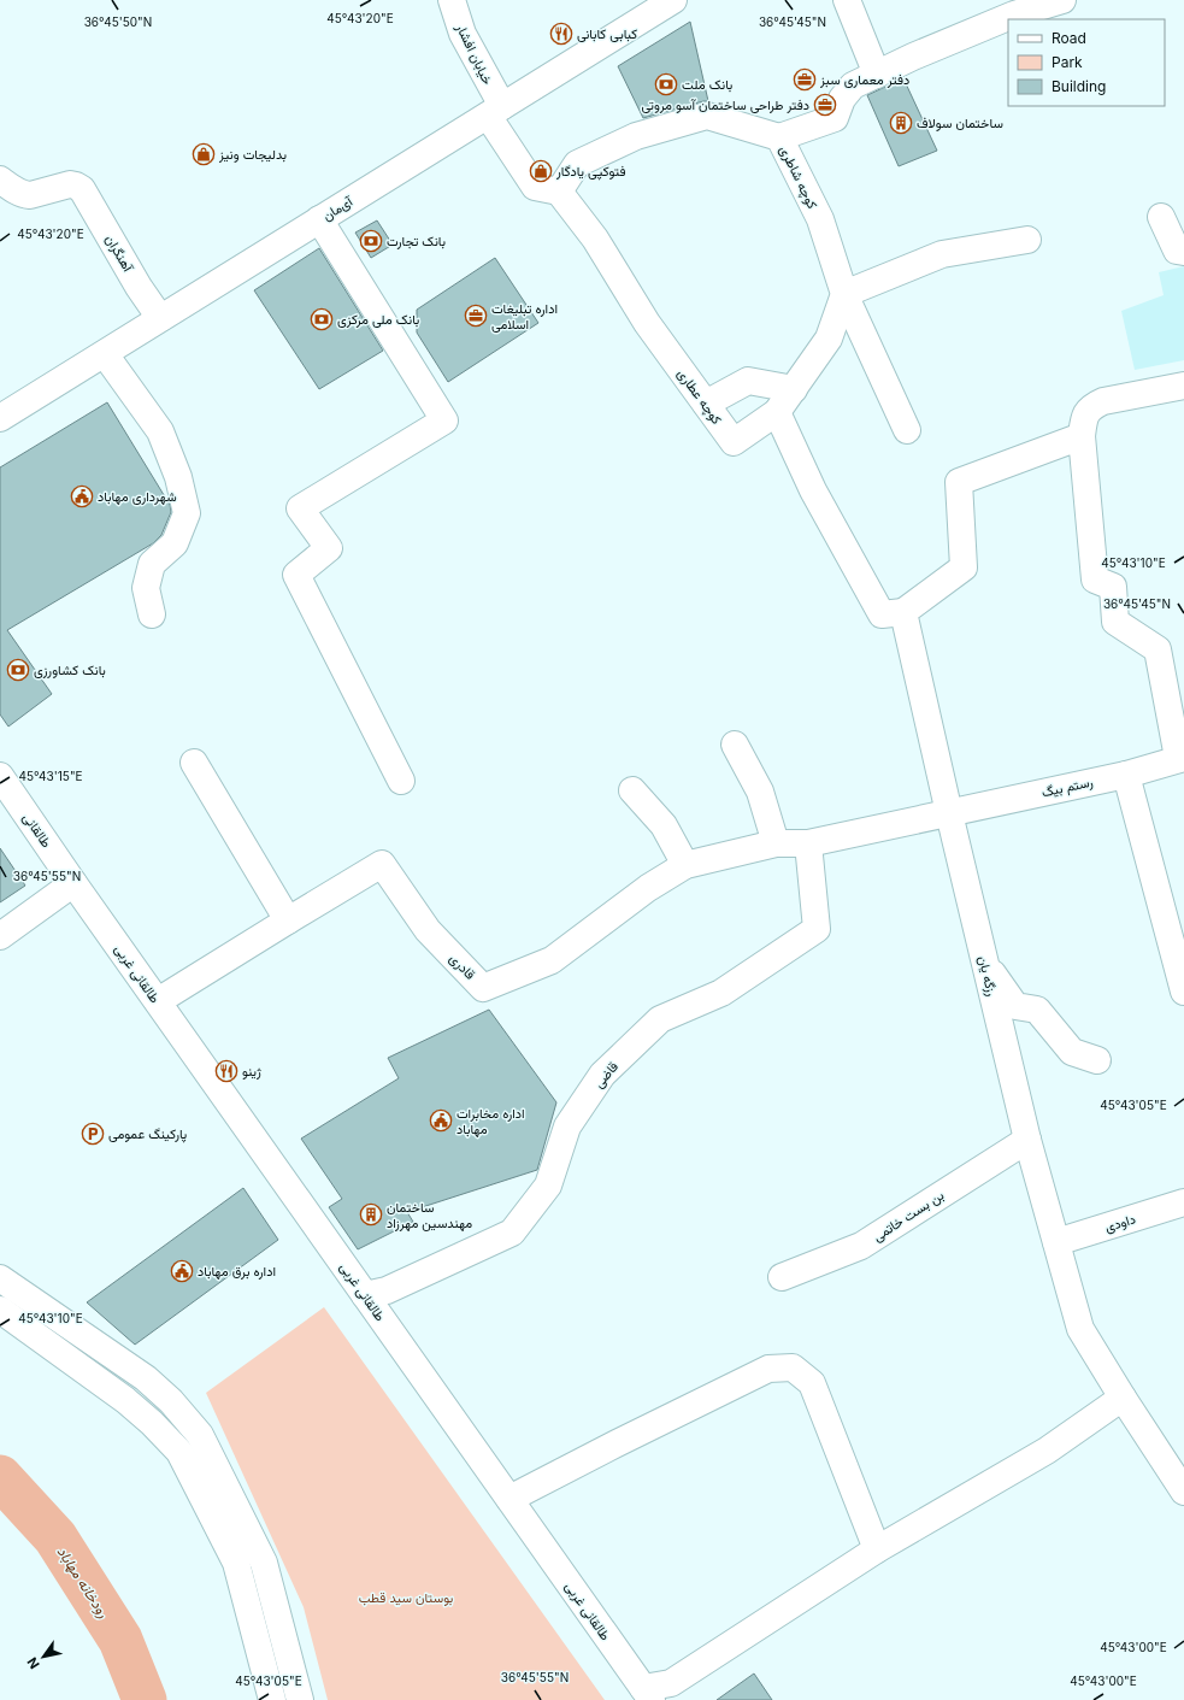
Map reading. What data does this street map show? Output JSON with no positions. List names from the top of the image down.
{
  "streets": {
    "street": [
      "خیابان افشار",
      "کوچه شاطری",
      "آی‌مان",
      "آهنگران",
      "کوچه عطاری",
      "رستم بیگ",
      "طالقانی",
      "قادری",
      "طالقانی غربی",
      "رزگه یان",
      "قاضی",
      "بن بست خاتمی",
      "داودی"
    ]
  },
  "crossings": [
    ["خیابان افشار", "آی‌مان"],
    ["کوچه شاطری", "کوچه عطاری"],
    ["آی‌مان", "آهنگران"],
    ["رستم بیگ", "قادری"],
    ["رستم بیگ", "رزگه یان"],
    ["رستم بیگ", "قاضی"],
    ["طالقانی", "طالقانی غربی"],
    ["قادری", "طالقانی غربی"],
    ["قادری", "قاضی"],
    ["طالقانی غربی", "قاضی"],
    ["رزگه یان", "بن بست خاتمی"],
    ["رزگه یان", "داودی"]
  ],
  "water": ["رودخانه مهاباد"],
  "parks": ["بوستان سید قطب"],
  "places": {
    "restaurant": ["کبابی کابانی", "ژینو"],
    "office": ["دفتر معماری سبز", "دفتر طراحی ساختمان آسو مروتی", "اداره تبلیغات اسلامی"],
    "bank": [
      "بانک ملت",
      "بانک تجارت",
      "بانک ملی مرکزی",
      "بانک کشاورزی"
    ],
    "building": ["ساختمان سولاف", "ساختمان مهندسین مهرزاد"],
    "shop": ["بدلیجات ونیز", "فتوکپی یادگار"],
    "public building": ["شهرداری مهاباد", "اداره مخابرات مهاباد", "اداره برق مهاباد"],
    "parking": ["پارکینگ عمومی"]
  },
  "legend": ["Road", "Park", "Building"],
  "north": "bottom left",
  "coordinates": [
    "45°43'20\"E",
    "36°45'50\"N",
    "36°45'45\"N",
    "45°43'10\"E",
    "45°43'15\"E",
    "36°45'55\"N",
    "45°43'05\"E",
    "45°43'00\"E"
  ]
}
